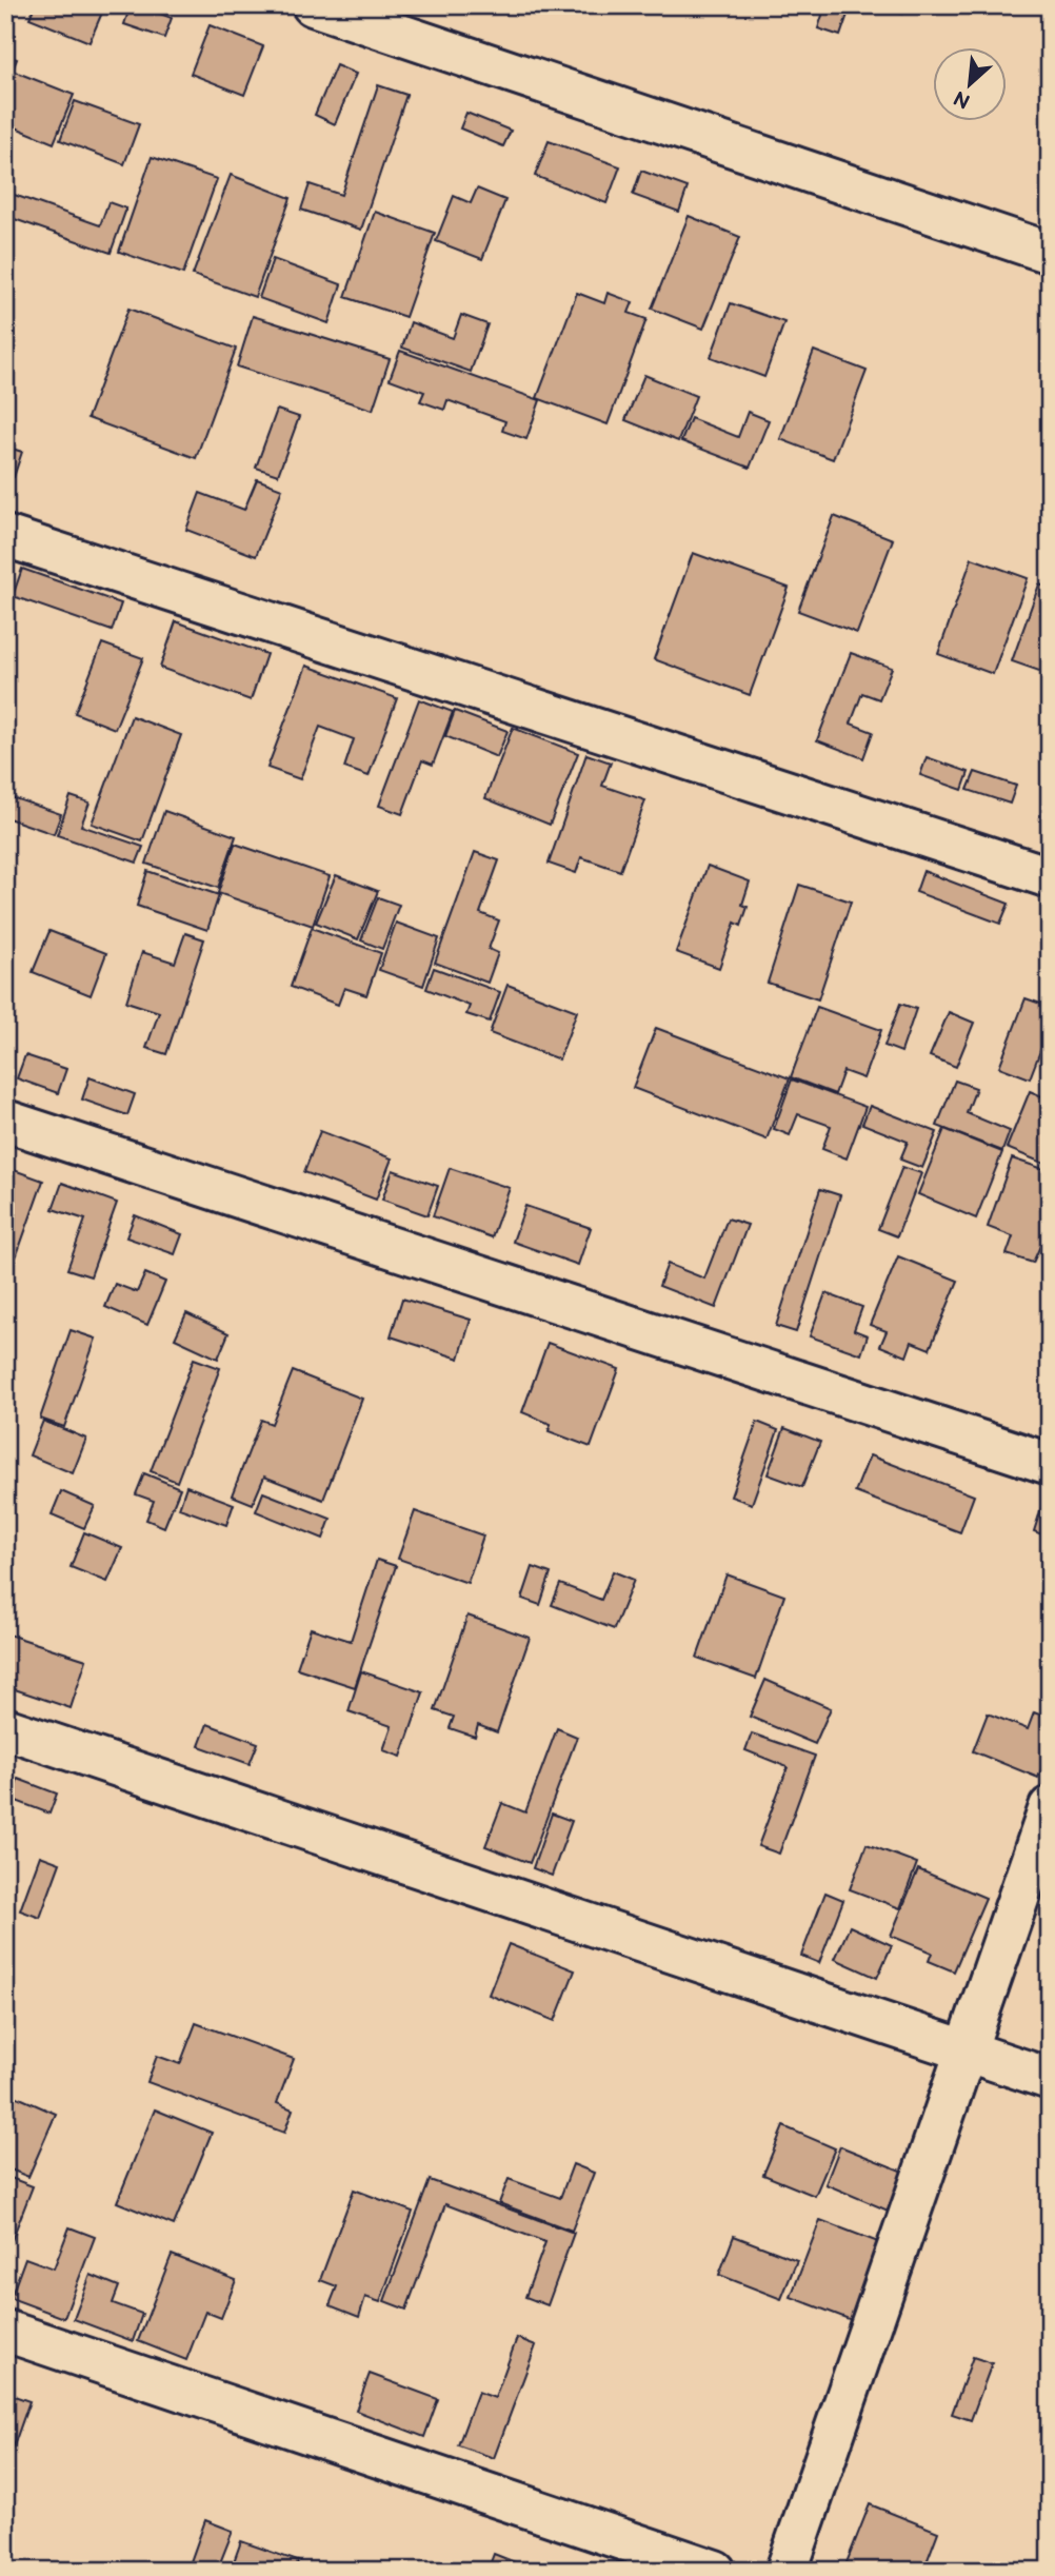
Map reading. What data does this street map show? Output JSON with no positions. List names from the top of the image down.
{
  "north": "bottom left"
}
